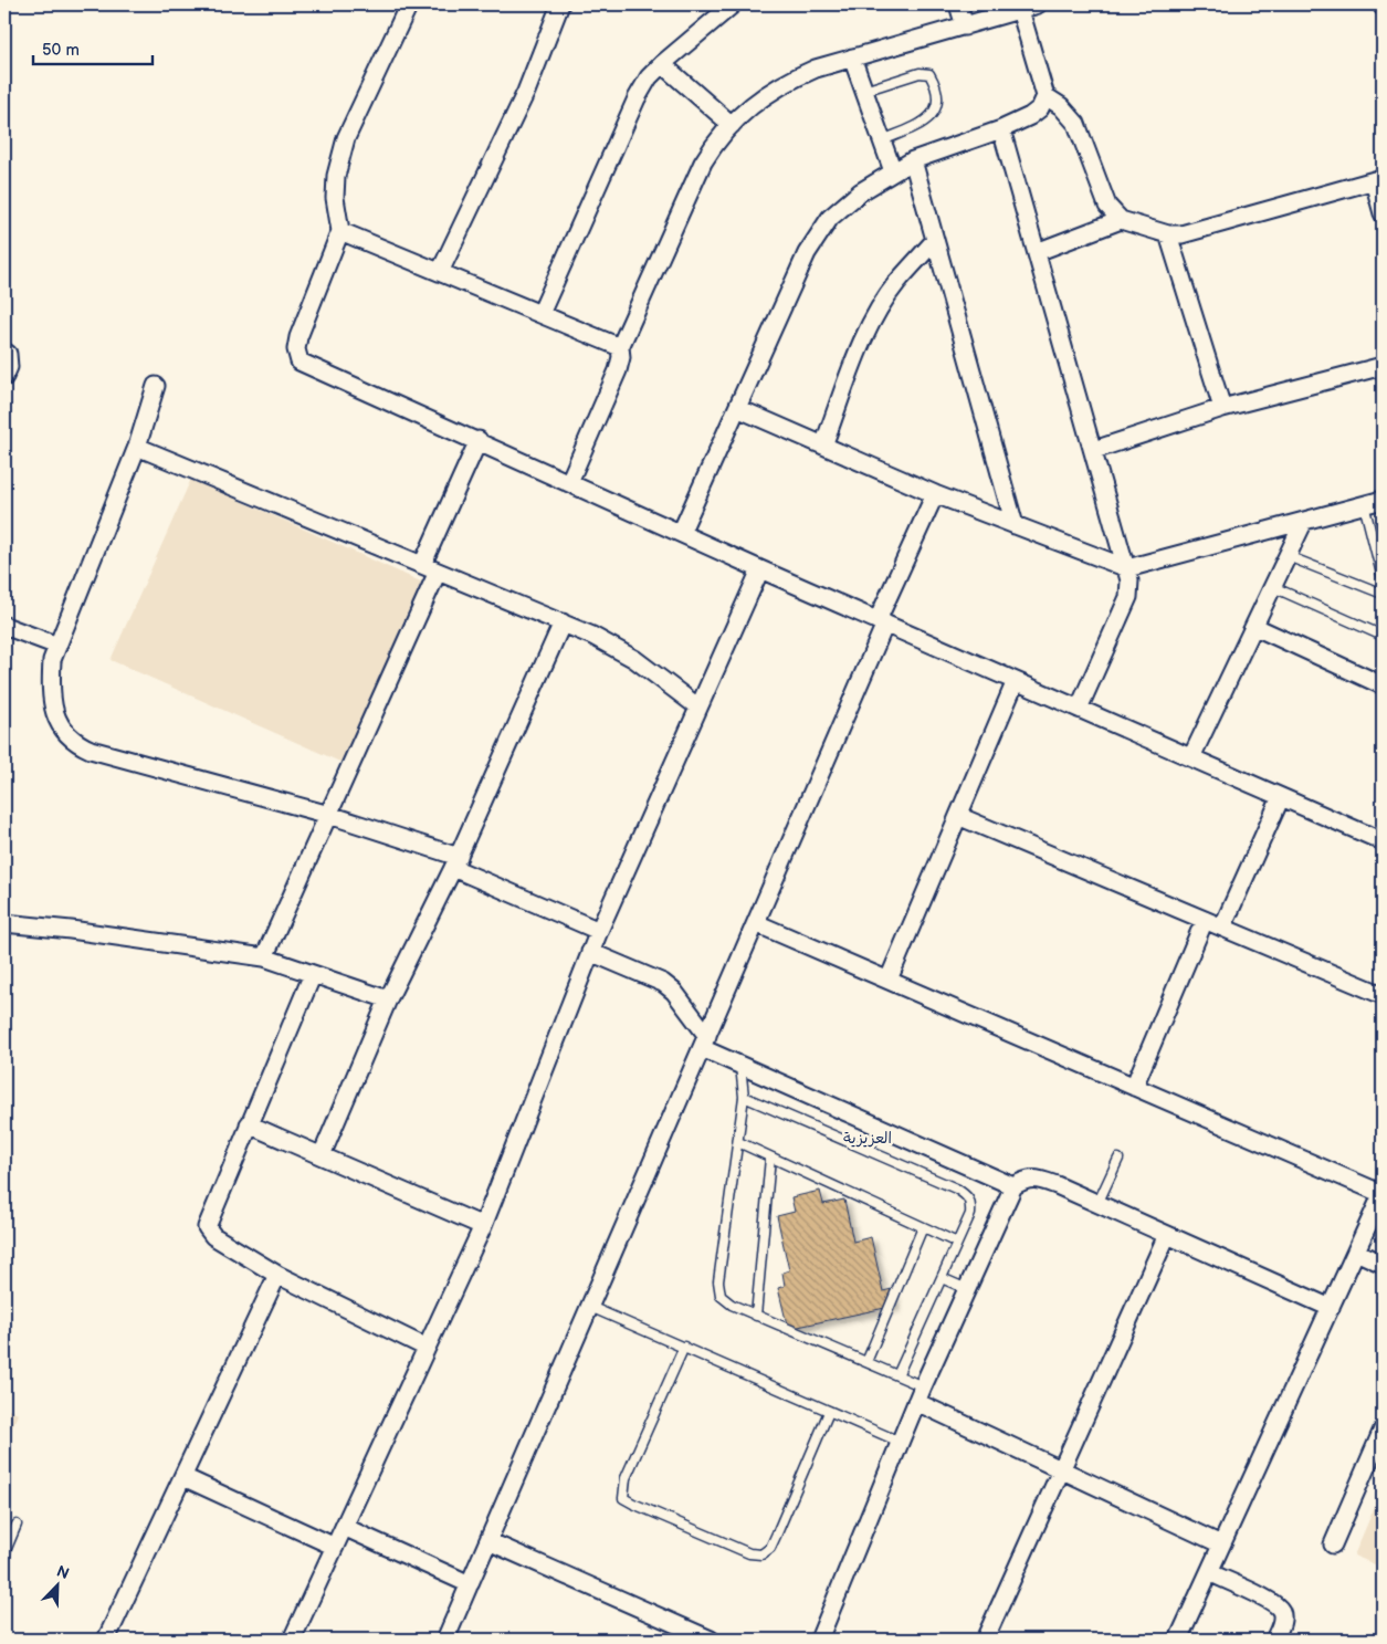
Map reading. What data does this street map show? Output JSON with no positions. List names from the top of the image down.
{
  "districts": ["العزيزية"],
  "scale_bar": "50 m",
  "north": "top right"
}
